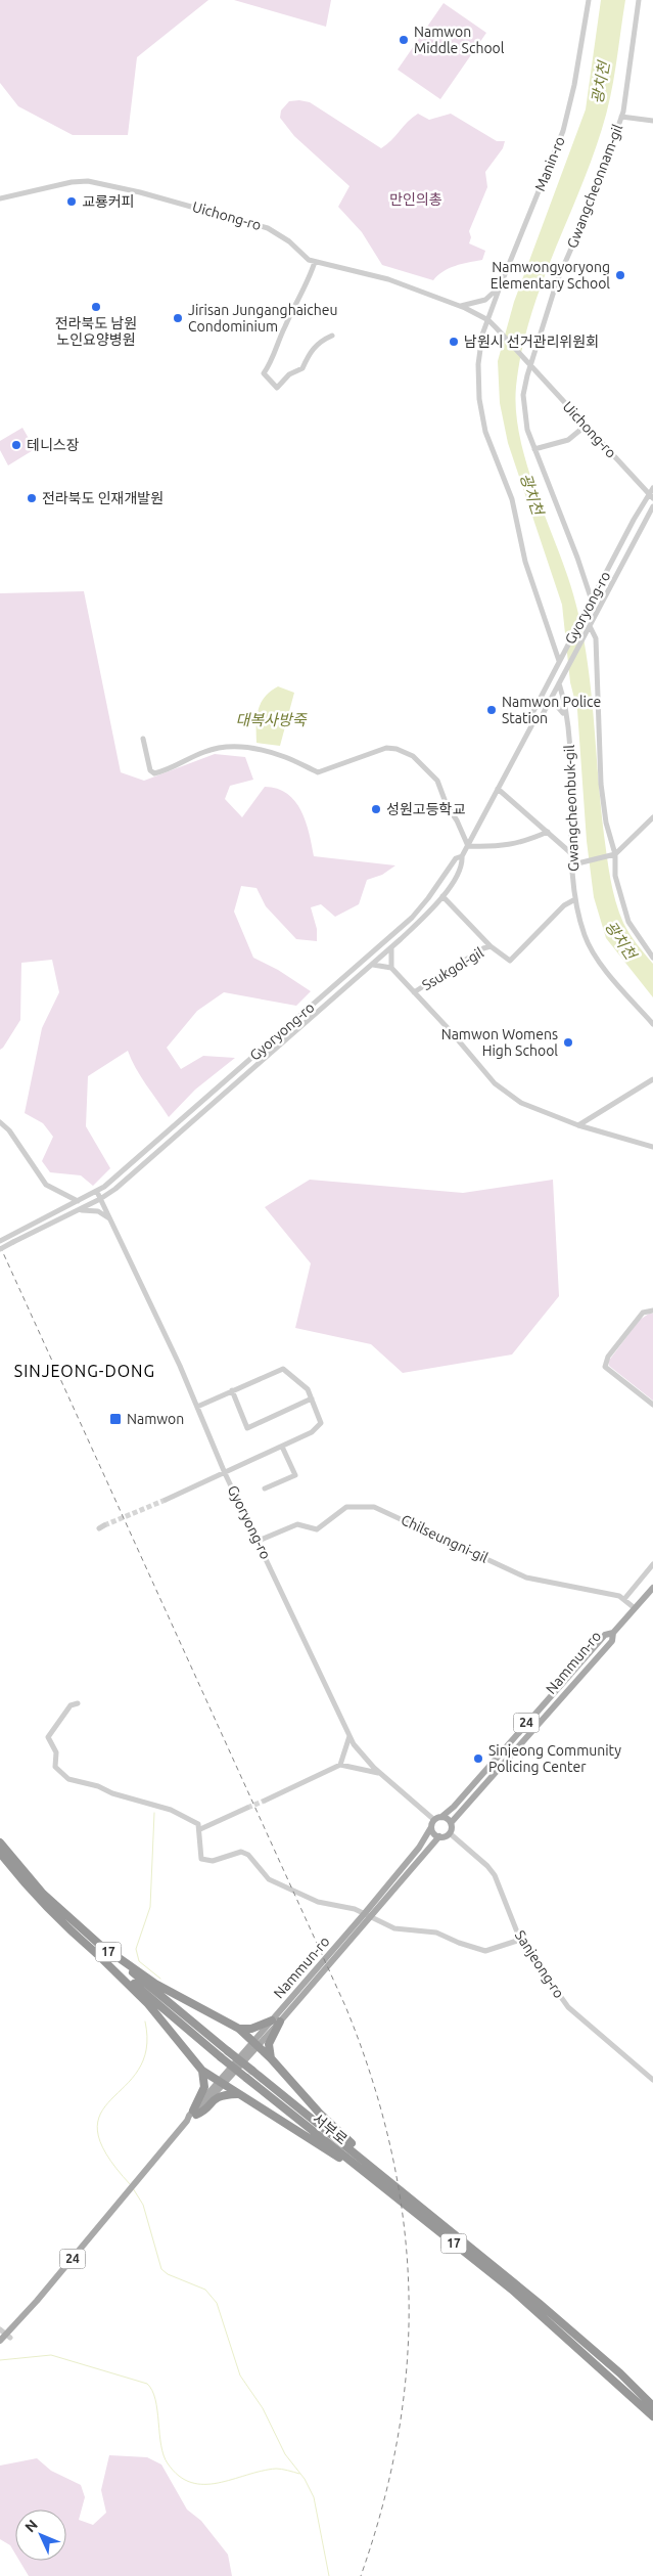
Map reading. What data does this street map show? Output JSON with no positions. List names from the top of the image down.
{
  "streets": {
    "highway": ["17", "서부로"],
    "main road": ["Nammun-ro", "24"],
    "street": [
      "Manin-ro",
      "Gwangcheonnam-gil",
      "Uichong-ro",
      "Gyoryong-ro",
      "Gwangcheonbuk-gil",
      "Ssukgol-gil",
      "Chilseungni-gil",
      "Sanjeong-ro"
    ]
  },
  "crossings": [
    ["Manin-ro", "Uichong-ro"],
    ["Manin-ro", "Gyoryong-ro"],
    ["Gwangcheonnam-gil", "Uichong-ro"],
    ["Gwangcheonnam-gil", "Gyoryong-ro"],
    ["Uichong-ro", "Gyoryong-ro"],
    ["Gyoryong-ro", "Gwangcheonbuk-gil"],
    ["Gyoryong-ro", "Chilseungni-gil"],
    ["Gyoryong-ro", "Nammun-ro"],
    ["Gyoryong-ro", "Sanjeong-ro"],
    ["Chilseungni-gil", "Nammun-ro"],
    ["Nammun-ro", "Sanjeong-ro"]
  ],
  "districts": ["SINJEONG-DONG"],
  "water": ["광치천", "대복사방죽"],
  "parks": ["만인의총"],
  "places": {
    "other": [
      "Namwon Middle School",
      "교룡커피",
      "Namwongyoryong Elementary School",
      "전라북도 남원 노인요양병원",
      "Jirisan Junganghaicheu Condominium",
      "남원시 선거관리위원회",
      "테니스장",
      "전라북도 인재개발원",
      "Namwon Police Station",
      "성원고등학교",
      "Namwon Womens High School",
      "Sinjeong Community Policing Center"
    ],
    "transit": ["Namwon"]
  },
  "north": "top left"
}
